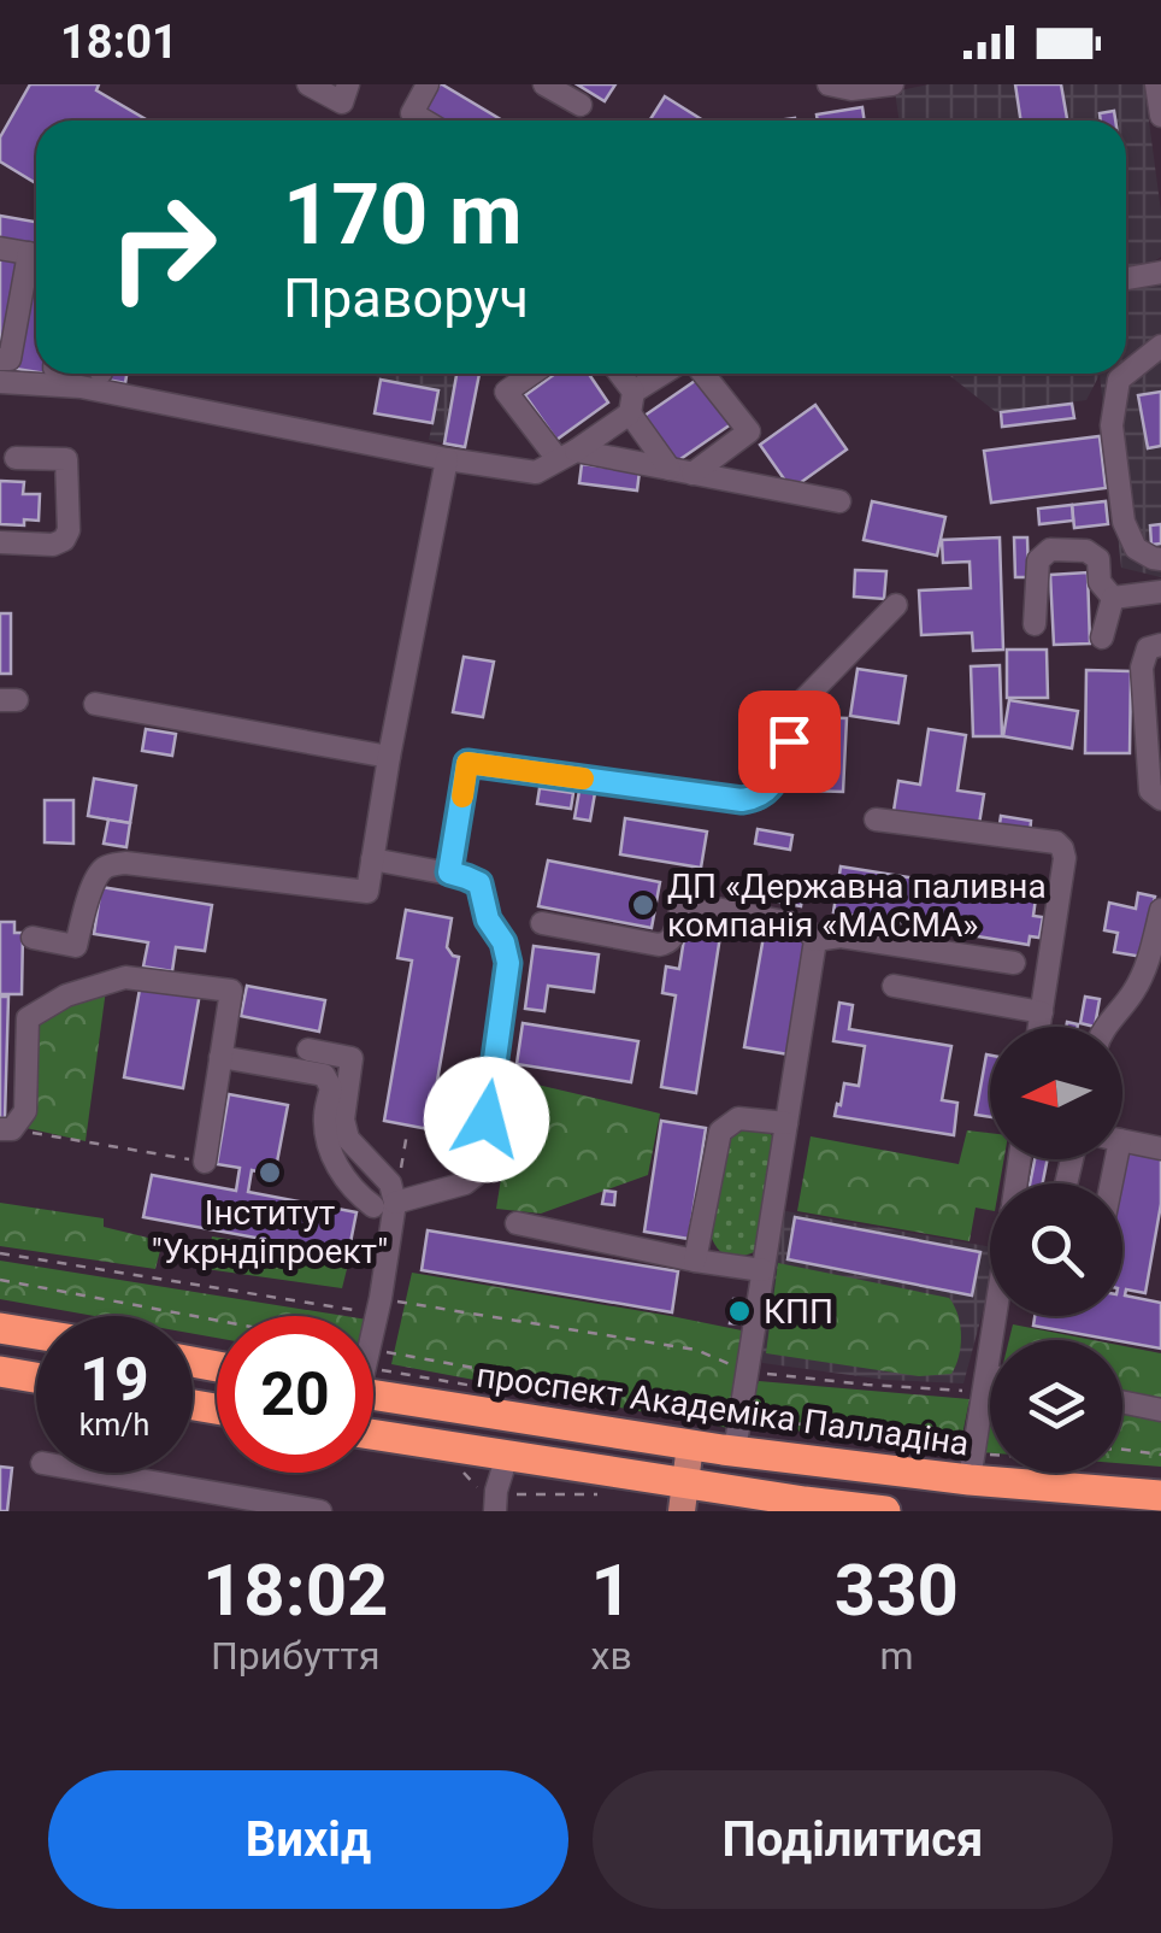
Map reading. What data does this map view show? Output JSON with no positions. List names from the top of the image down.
{
  "streets": {
    "highway": ["проспект Академіка Палладіна"]
  },
  "places": ["ДП «Державна паливна компанія «МАСМА»", "Інститут \"Укрндіпроект\"", "КПП"],
  "north": "left",
  "page": {
    "status": "18:01",
    "turn": ["170 m", "Праворуч"],
    "speed": "19 km/h",
    "limit": "20",
    "eta": [
      "18:02",
      "Прибуття",
      "1",
      "хв",
      "330",
      "m"
    ],
    "buttons": ["Вихід", "Поділитися"]
  }
}
